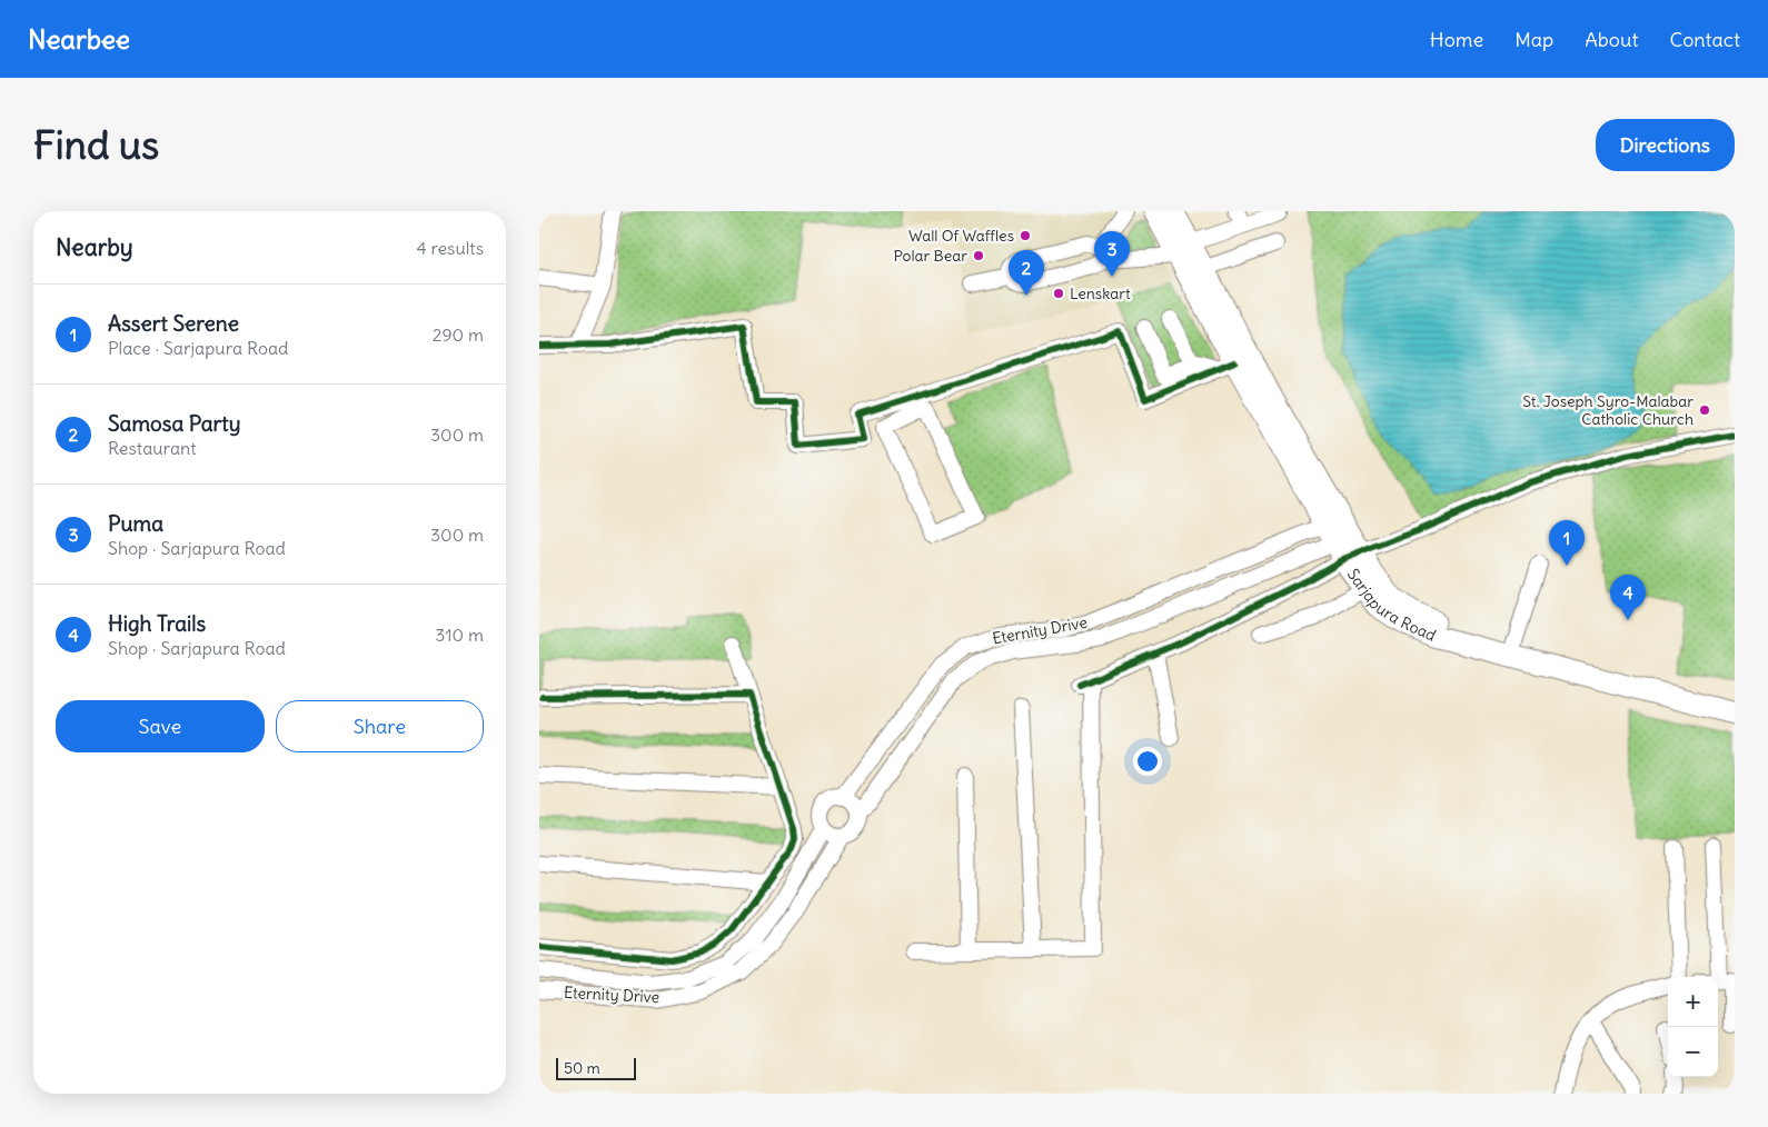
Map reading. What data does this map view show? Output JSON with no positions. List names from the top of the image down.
{
  "streets": {
    "main road": ["Sarjapura Road"],
    "street": ["Eternity Drive"]
  },
  "crossings": [
    ["Sarjapura Road", "Eternity Drive"]
  ],
  "places": [
    "Wall Of Waffles",
    "Polar Bear",
    "Lenskart",
    "St. Joseph Syro-Malabar Catholic Church"
  ],
  "scale_bar": "50 m",
  "page": {
    "header": "Nearbee",
    "nav": [
      "Home",
      "Map",
      "About",
      "Contact"
    ],
    "buttons": [
      "Directions",
      ["Save", "Share"]
    ],
    "title": "Find us",
    "heading": ["Nearby", "4 results"],
    "pins": [
      "3",
      "2",
      "1",
      "4"
    ],
    "list": [
      {
        "mark": "1",
        "name": "Assert Serene",
        "note": "Place · Sarjapura Road",
        "value": "290 m"
      },
      {
        "mark": "2",
        "name": "Samosa Party",
        "note": "Restaurant",
        "value": "300 m"
      },
      {
        "mark": "3",
        "name": "Puma",
        "note": "Shop · Sarjapura Road",
        "value": "300 m"
      },
      {
        "mark": "4",
        "name": "High Trails",
        "note": "Shop · Sarjapura Road",
        "value": "310 m"
      }
    ],
    "map_buttons": ["+", "−"],
    "scale": "50 m"
  }
}
